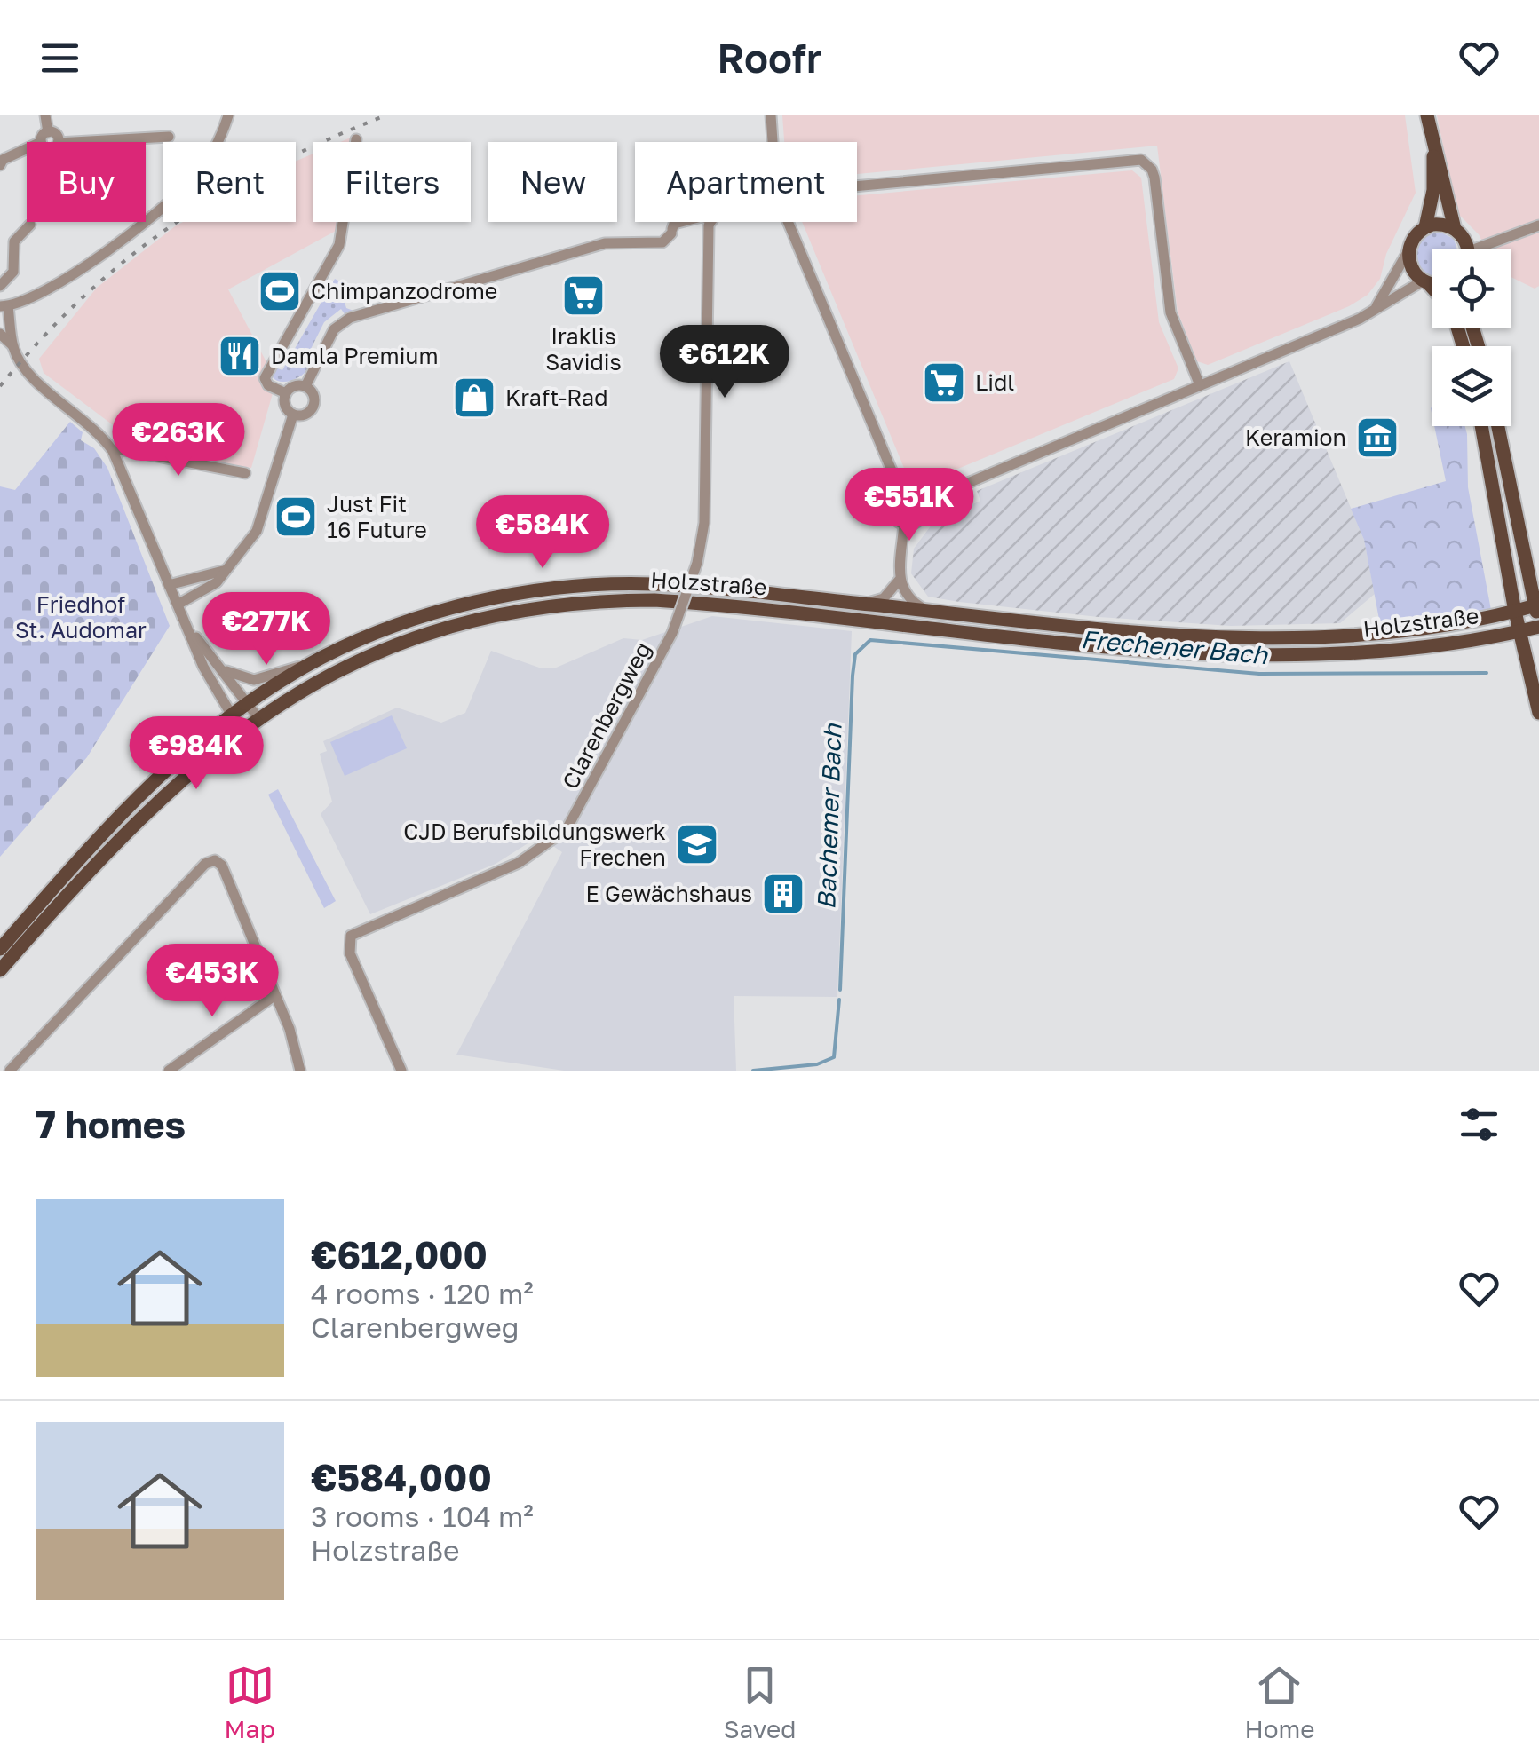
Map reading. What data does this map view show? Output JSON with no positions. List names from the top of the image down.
{
  "streets": {
    "main road": ["Holzstraße"],
    "street": ["Clarenbergweg"]
  },
  "water": ["Frechener Bach", "Bachemer Bach"],
  "parks": ["Friedhof St. Audomar"],
  "places": {
    "sports": ["Chimpanzodrome", "Just Fit 16 Future"],
    "supermarket": ["Iraklis Savidis", "Lidl"],
    "restaurant": ["Damla Premium"],
    "shop": ["Kraft-Rad"],
    "museum": ["Keramion"],
    "school or university": ["CJD Berufsbildungswerk Frechen"],
    "building": ["E Gewächshaus"]
  },
  "page": {
    "header": "Roofr",
    "chip": [
      "Buy",
      "Rent",
      "Filters",
      "New",
      "Apartment"
    ],
    "price": [
      "€612K",
      "€263K",
      "€551K",
      "€584K",
      "€277K",
      "€984K",
      "€453K"
    ],
    "heading": "7 homes",
    "list": [
      {
        "name": "€612,000",
        "note": "4 rooms · 120 m² · Clarenbergweg"
      },
      {
        "name": "€584,000",
        "note": "3 rooms · 104 m² · Holzstraße"
      }
    ],
    "tabs": ["Map", "Saved", "Home"]
  }
}
